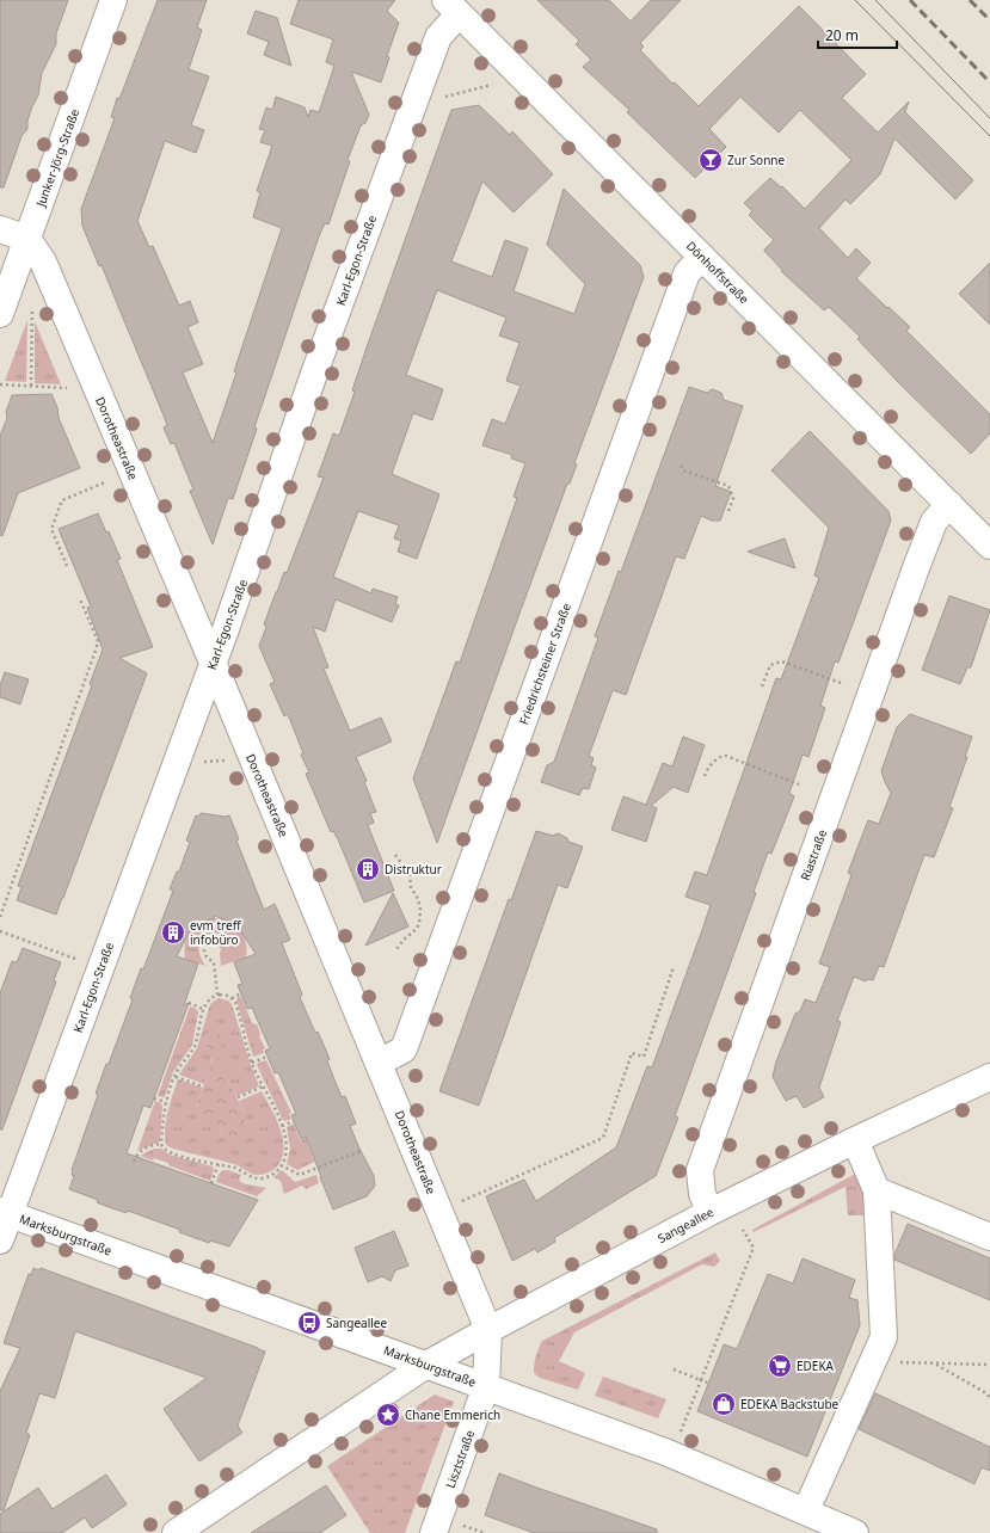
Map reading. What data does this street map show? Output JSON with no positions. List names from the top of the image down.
{
  "streets": {
    "street": [
      "Junker-Jörg-Straße",
      "Karl-Egon-Straße",
      "Dönhoffstraße",
      "Dorotheastraße",
      "Friedrichsteiner Straße",
      "Riastraße",
      "Sangeallee",
      "Marksburgstraße",
      "Lisztstraße"
    ]
  },
  "crossings": [
    ["Junker-Jörg-Straße", "Dorotheastraße"],
    ["Karl-Egon-Straße", "Dönhoffstraße"],
    ["Karl-Egon-Straße", "Dorotheastraße"],
    ["Karl-Egon-Straße", "Marksburgstraße"],
    ["Dönhoffstraße", "Friedrichsteiner Straße"],
    ["Dönhoffstraße", "Riastraße"],
    ["Dorotheastraße", "Friedrichsteiner Straße"],
    ["Dorotheastraße", "Sangeallee"],
    ["Dorotheastraße", "Marksburgstraße"],
    ["Dorotheastraße", "Lisztstraße"],
    ["Riastraße", "Sangeallee"],
    ["Sangeallee", "Marksburgstraße"],
    ["Marksburgstraße", "Lisztstraße"]
  ],
  "places": {
    "bar": ["Zur Sonne"],
    "building": ["Distruktur", "evm treff infobüro"],
    "bus stop": ["Sangeallee"],
    "supermarket": ["EDEKA"],
    "shop": ["EDEKA Backstube"],
    "place": ["Chane Emmerich"]
  },
  "scale_bar": "20 m"
}
